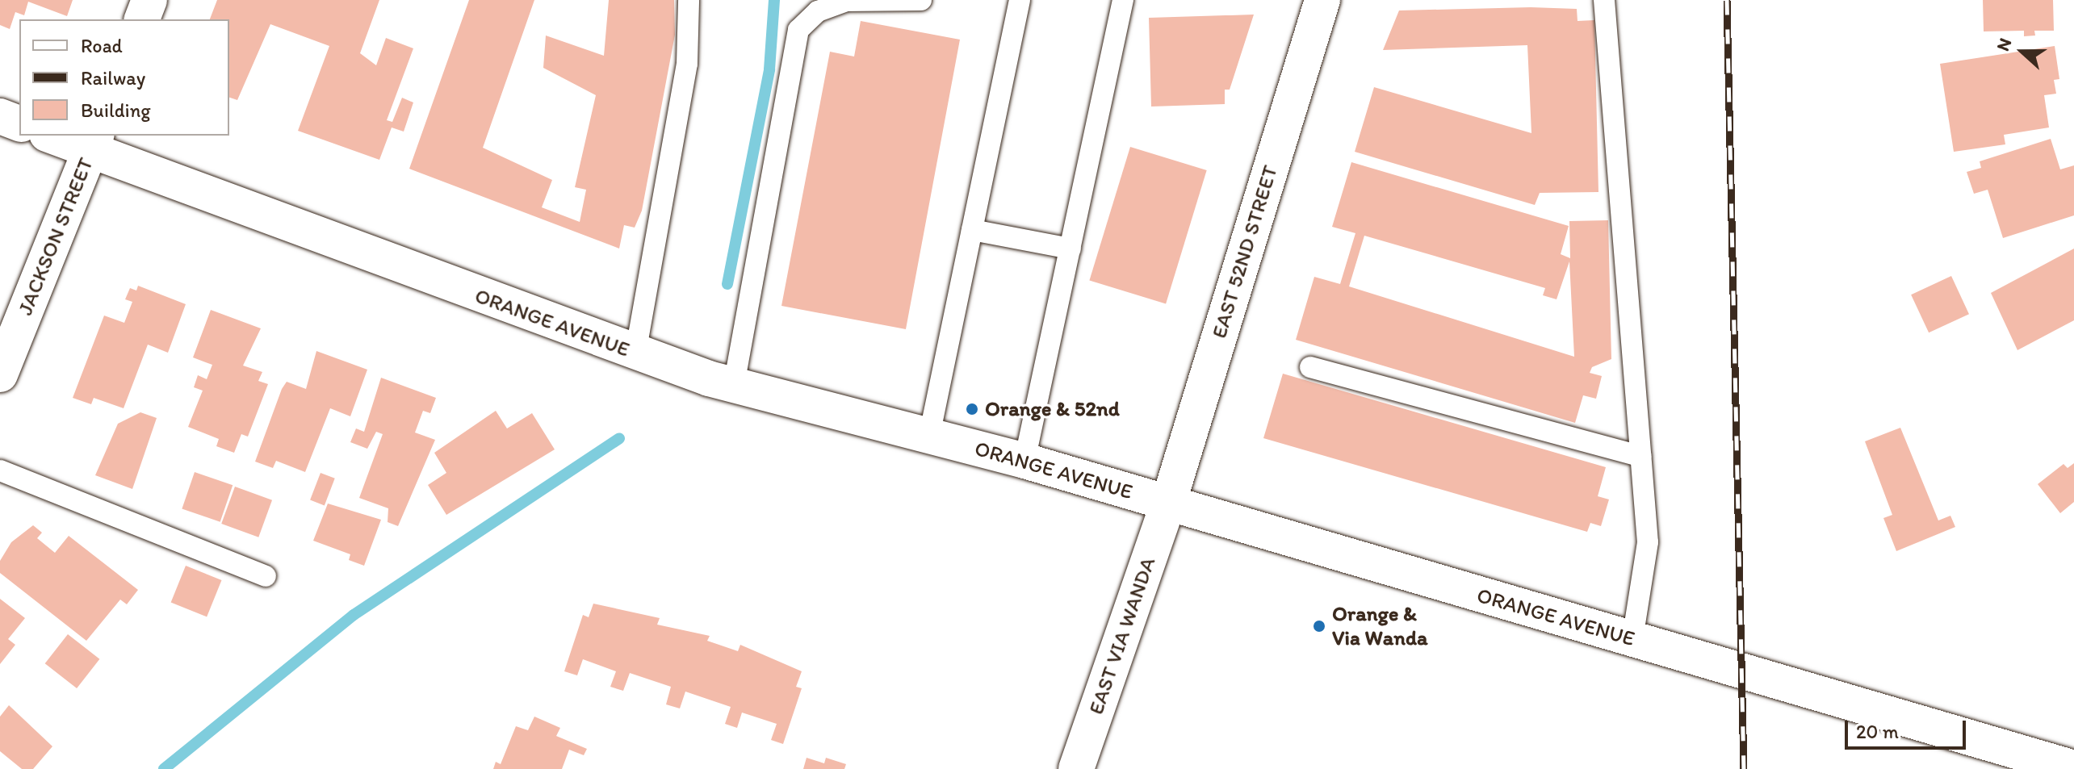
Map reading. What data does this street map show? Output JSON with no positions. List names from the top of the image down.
{
  "streets": {
    "street": [
      "JACKSON STREET",
      "EAST 52ND STREET",
      "ORANGE AVENUE",
      "EAST VIA WANDA"
    ]
  },
  "crossings": [
    ["JACKSON STREET", "ORANGE AVENUE"],
    ["EAST 52ND STREET", "ORANGE AVENUE"],
    ["EAST 52ND STREET", "EAST VIA WANDA"],
    ["ORANGE AVENUE", "EAST VIA WANDA"]
  ],
  "places": ["Orange & 52nd", "Orange & Via Wanda"],
  "legend": ["Road", "Railway", "Building"],
  "scale_bar": "20 m",
  "north": "left"
}
